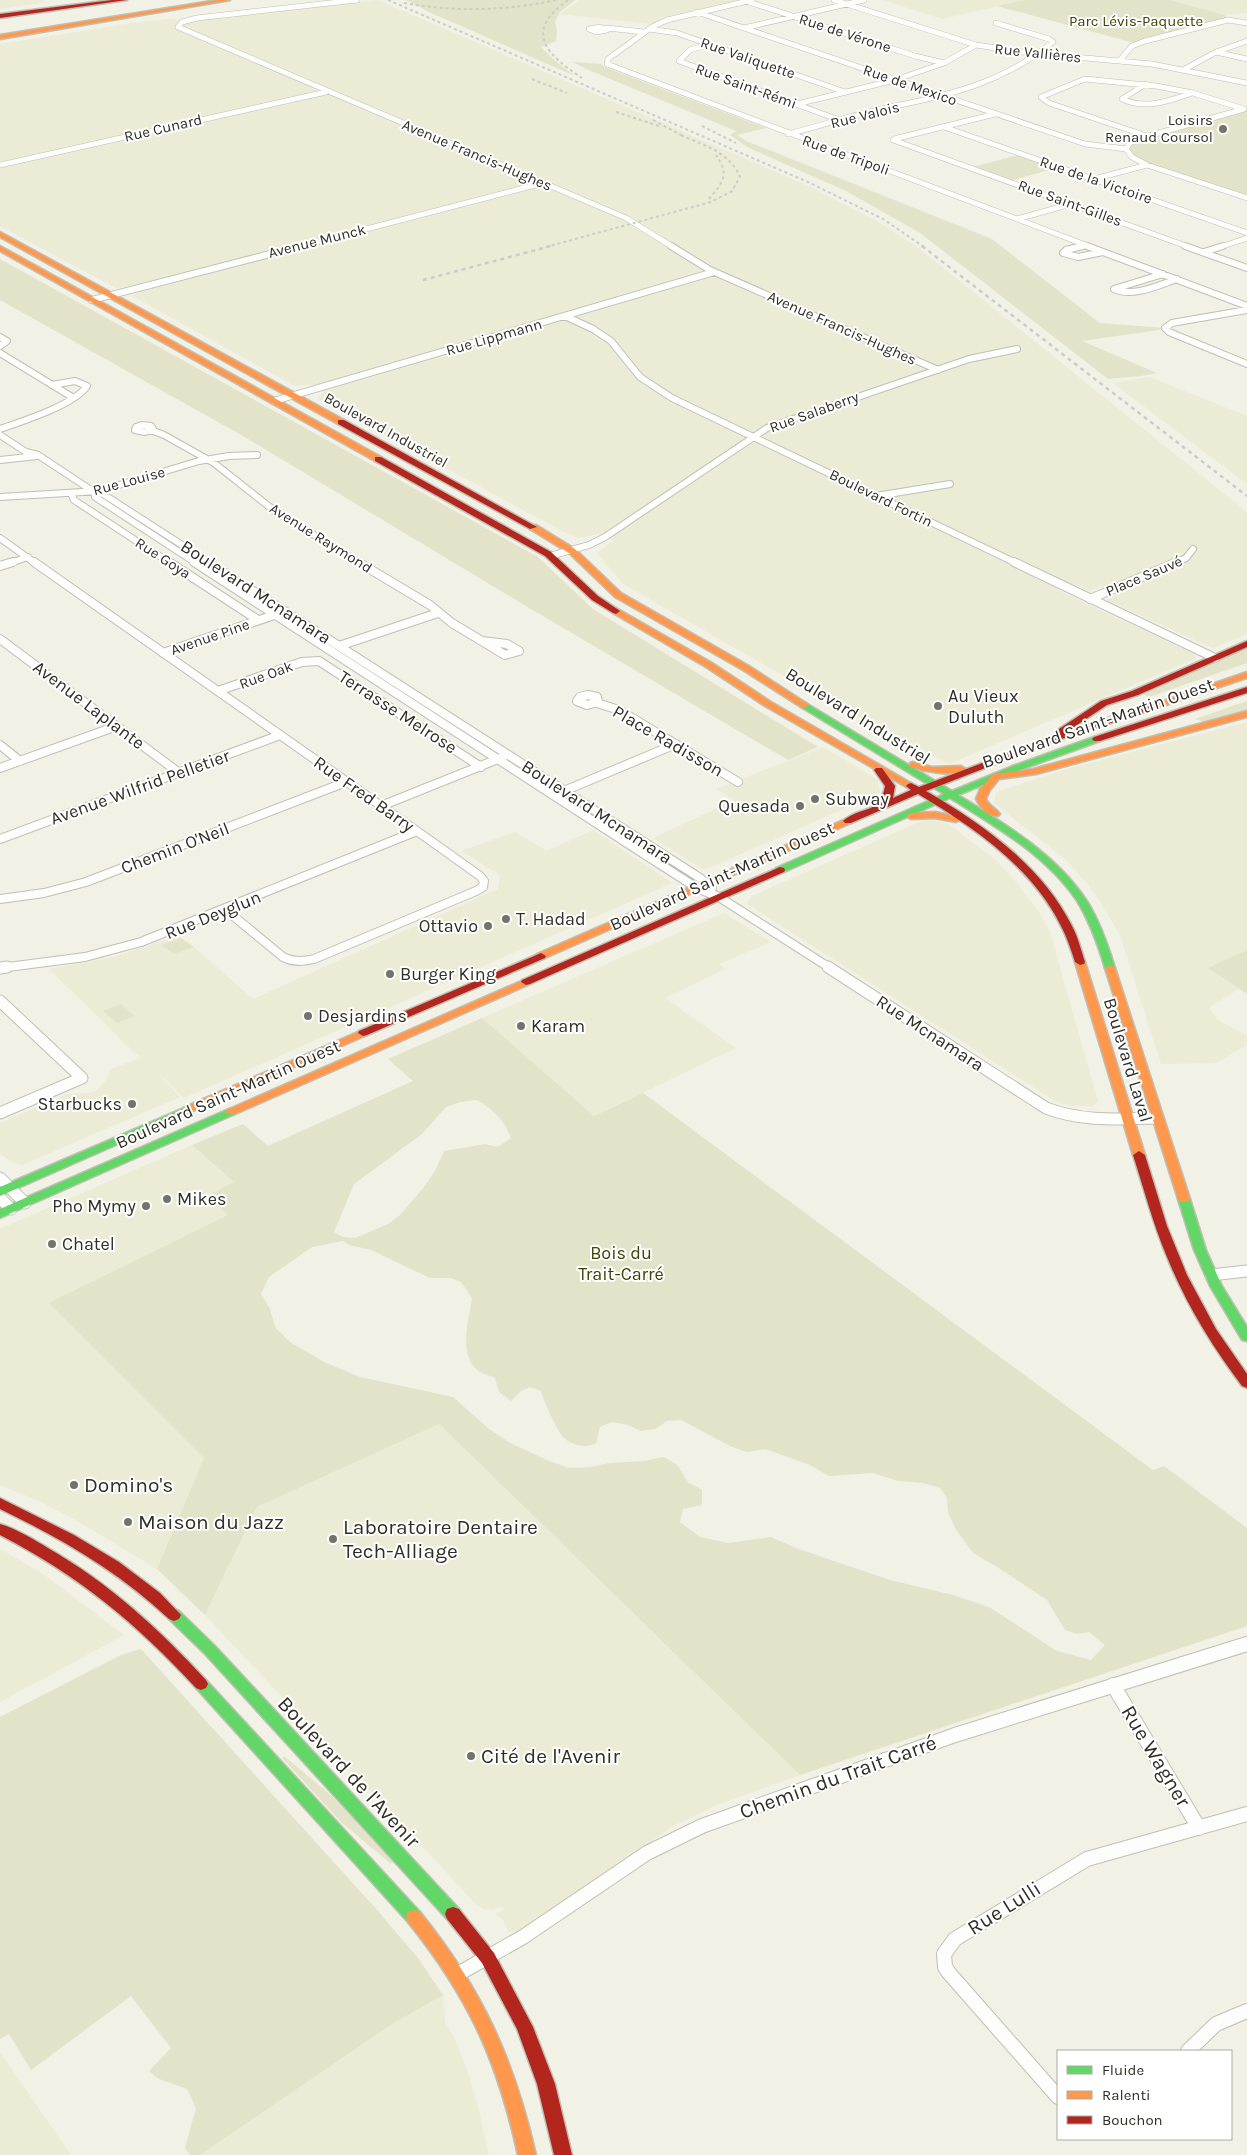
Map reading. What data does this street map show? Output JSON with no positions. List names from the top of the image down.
{
  "streets": {
    "main road": [
      "Boulevard Industriel",
      "Boulevard Saint-Martin Ouest",
      "Boulevard Laval",
      "Boulevard de l'Avenir"
    ],
    "street": [
      "Rue de Vérone",
      "Rue Vallières",
      "Rue Valiquette",
      "Rue de Mexico",
      "Rue Saint-Rémi",
      "Rue Valois",
      "Rue Cunard",
      "Avenue Francis-Hughes",
      "Rue de Tripoli",
      "Rue de la Victoire",
      "Rue Saint-Gilles",
      "Avenue Munck",
      "Rue Lippmann",
      "Rue Salaberry",
      "Rue Louise",
      "Boulevard Fortin",
      "Avenue Raymond",
      "Rue Goya",
      "Place Sauvé",
      "Boulevard Mcnamara",
      "Avenue Pine",
      "Rue Oak",
      "Avenue Laplante",
      "Terrasse Melrose",
      "Place Radisson",
      "Avenue Wilfrid Pelletier",
      "Rue Fred Barry",
      "Chemin O'Neil",
      "Rue Deyglun",
      "Rue Mcnamara",
      "Rue Wagner",
      "Chemin du Trait Carré",
      "Rue Lulli"
    ]
  },
  "crossings": [
    ["Rue Vallières", "Rue Valois"],
    ["Rue Valiquette", "Rue Saint-Rémi"],
    ["Rue Valiquette", "Rue de Tripoli"],
    ["Rue de Mexico", "Rue Valois"],
    ["Rue Saint-Rémi", "Rue Valois"],
    ["Rue Valois", "Rue de Tripoli"],
    ["Rue Cunard", "Avenue Francis-Hughes"],
    ["Avenue Francis-Hughes", "Avenue Munck"],
    ["Avenue Francis-Hughes", "Rue Lippmann"],
    ["Avenue Francis-Hughes", "Rue Salaberry"],
    ["Rue de la Victoire", "Rue Saint-Gilles"],
    ["Avenue Munck", "Boulevard Industriel"],
    ["Rue Lippmann", "Boulevard Industriel"],
    ["Rue Lippmann", "Boulevard Fortin"],
    ["Rue Salaberry", "Boulevard Industriel"],
    ["Rue Salaberry", "Boulevard Fortin"],
    ["Boulevard Industriel", "Boulevard Saint-Martin Ouest"],
    ["Boulevard Industriel", "Boulevard Laval"],
    ["Rue Louise", "Avenue Raymond"],
    ["Rue Louise", "Rue Goya"],
    ["Rue Louise", "Boulevard Mcnamara"],
    ["Boulevard Fortin", "Place Sauvé"],
    ["Rue Goya", "Avenue Pine"],
    ["Boulevard Mcnamara", "Avenue Pine"],
    ["Boulevard Mcnamara", "Boulevard Saint-Martin Ouest"],
    ["Boulevard Mcnamara", "Rue Mcnamara"],
    ["Avenue Pine", "Rue Fred Barry"],
    ["Rue Oak", "Terrasse Melrose"],
    ["Rue Oak", "Rue Fred Barry"],
    ["Avenue Laplante", "Avenue Wilfrid Pelletier"],
    ["Boulevard Saint-Martin Ouest", "Rue Mcnamara"],
    ["Boulevard Saint-Martin Ouest", "Boulevard Laval"],
    ["Avenue Wilfrid Pelletier", "Rue Fred Barry"],
    ["Rue Fred Barry", "Chemin O'Neil"],
    ["Rue Fred Barry", "Rue Deyglun"],
    ["Rue Mcnamara", "Boulevard Laval"],
    ["Rue Wagner", "Chemin du Trait Carré"],
    ["Rue Wagner", "Rue Lulli"],
    ["Boulevard de l'Avenir", "Chemin du Trait Carré"]
  ],
  "parks": ["Parc Lévis-Paquette", "Bois du Trait-Carré"],
  "places": [
    "Loisirs Renaud Coursol",
    "Au Vieux Duluth",
    "Subway",
    "Quesada",
    "T. Hadad",
    "Ottavio",
    "Burger King",
    "Desjardins",
    "Karam",
    "Starbucks",
    "Mikes",
    "Pho Mymy",
    "Chatel",
    "Domino's",
    "Maison du Jazz",
    "Laboratoire Dentaire Tech-Alliage",
    "Cité de l'Avenir"
  ],
  "legend": ["Fluide", "Ralenti", "Bouchon"]
}
